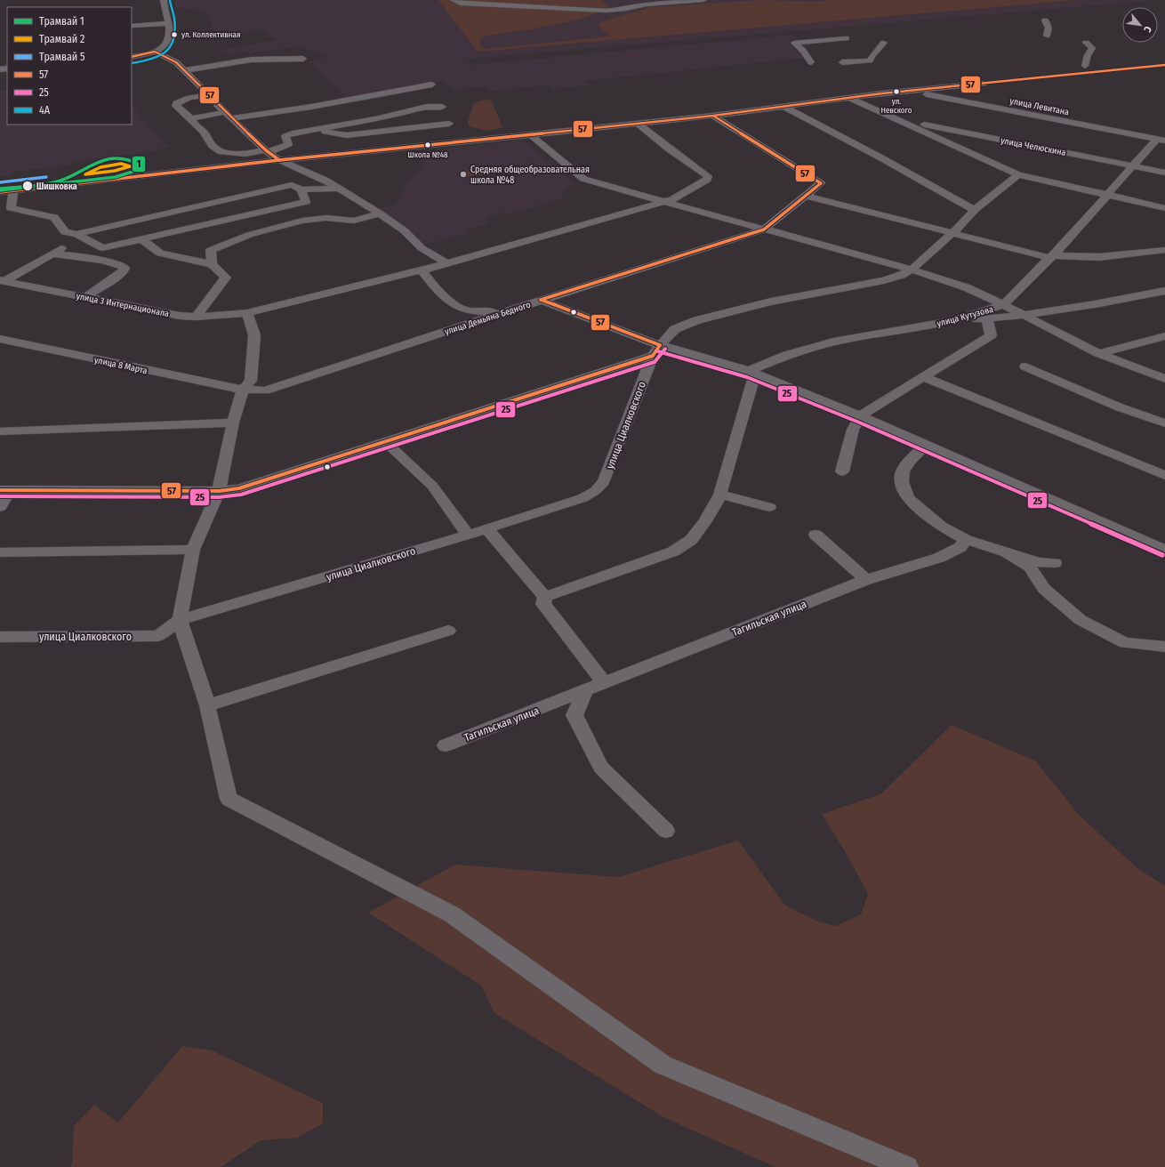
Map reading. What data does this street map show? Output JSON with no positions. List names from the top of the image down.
{
  "streets": {
    "street": [
      "улица Левитана",
      "улица Челюскина",
      "улица 3 Интернационала",
      "улица Кутузова",
      "улица Демьяна Бедного",
      "улица 8 Марта",
      "улица Циалковского",
      "Тагильская улица"
    ]
  },
  "crossings": [
    ["улица Левитана", "улица Кутузова"],
    ["улица Челюскина", "улица Кутузова"],
    ["улица Демьяна Бедного", "улица 8 Марта"]
  ],
  "places": [
    "ул. Коллективная",
    "ул. Невского",
    "Школа №48",
    "Средняя общеобразовательная школа №48",
    "Шишковка"
  ],
  "lines": [
    "transit line 4А",
    "transit line 57",
    "tram line 1",
    "tram line 2",
    "tram line 5",
    "transit line 25"
  ],
  "legend": [
    "Трамвай 1",
    "Трамвай 2",
    "Трамвай 5",
    "57",
    "25",
    "4А"
  ],
  "north": "bottom right"
}
